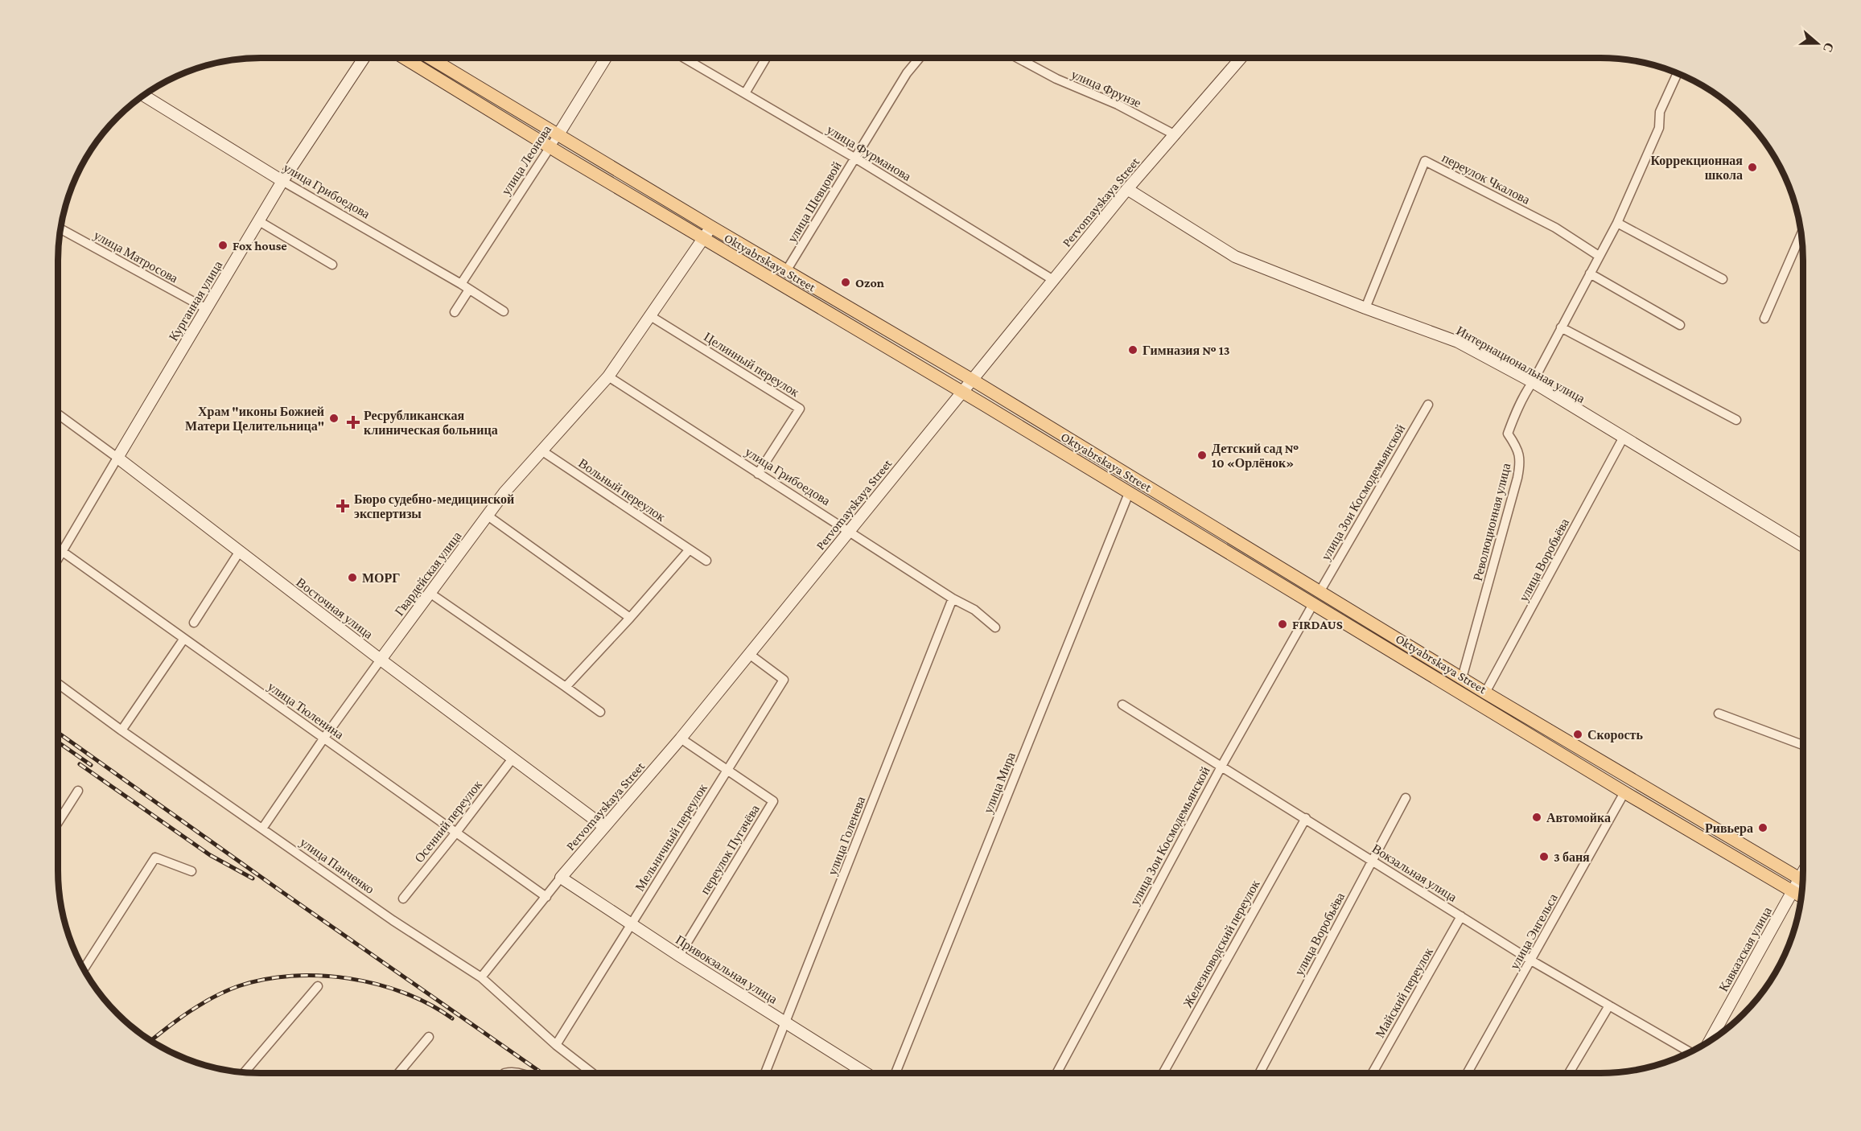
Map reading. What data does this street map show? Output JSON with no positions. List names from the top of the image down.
{
  "streets": {
    "main road": ["Oktyabrskaya Street"],
    "street": [
      "улица Фрунзе",
      "улица Фурманова",
      "улица Леонова",
      "переулок Чкалова",
      "улица Грибоедова",
      "улица Шевцовой",
      "Pervomayskaya Street",
      "улица Матросова",
      "Курганная улица",
      "Целинный переулок",
      "Интернациональная улица",
      "Вольный переулок",
      "улица Зои Космодемьянской",
      "Революционная улица",
      "улица Воробьёва",
      "Гвардейская улица",
      "Восточная улица",
      "улица Тюленина",
      "улица Мира",
      "Осенний переулок",
      "улица Голенева",
      "Мельничный переулок",
      "переулок Пугачёва",
      "улица Панченко",
      "Вокзальная улица",
      "улица Энгельса",
      "Железноводский переулок",
      "Кавказская улица",
      "Привокзальная улица",
      "Майский переулок"
    ]
  },
  "crossings": [
    ["улица Фрунзе", "Pervomayskaya Street"],
    ["улица Фурманова", "улица Шевцовой"],
    ["улица Фурманова", "Pervomayskaya Street"],
    ["улица Леонова", "улица Грибоедова"],
    ["улица Леонова", "Oktyabrskaya Street"],
    ["переулок Чкалова", "Интернациональная улица"],
    ["переулок Чкалова", "Революционная улица"],
    ["улица Грибоедова", "Pervomayskaya Street"],
    ["улица Грибоедова", "Курганная улица"],
    ["улица Грибоедова", "Целинный переулок"],
    ["улица Грибоедова", "Гвардейская улица"],
    ["улица Грибоедова", "улица Голенева"],
    ["улица Шевцовой", "Oktyabrskaya Street"],
    ["Pervomayskaya Street", "Oktyabrskaya Street"],
    ["Pervomayskaya Street", "Интернациональная улица"],
    ["Pervomayskaya Street", "Восточная улица"],
    ["Pervomayskaya Street", "улица Тюленина"],
    ["Pervomayskaya Street", "Мельничный переулок"],
    ["Pervomayskaya Street", "переулок Пугачёва"],
    ["Pervomayskaya Street", "улица Панченко"],
    ["Pervomayskaya Street", "Привокзальная улица"],
    ["улица Матросова", "Курганная улица"],
    ["Oktyabrskaya Street", "улица Зои Космодемьянской"],
    ["Oktyabrskaya Street", "Революционная улица"],
    ["Oktyabrskaya Street", "улица Воробьёва"],
    ["Oktyabrskaya Street", "Гвардейская улица"],
    ["Oktyabrskaya Street", "улица Мира"],
    ["Oktyabrskaya Street", "улица Энгельса"],
    ["Oktyabrskaya Street", "Кавказская улица"],
    ["Курганная улица", "Восточная улица"],
    ["Курганная улица", "улица Тюленина"],
    ["Целинный переулок", "Гвардейская улица"],
    ["Интернациональная улица", "Революционная улица"],
    ["Интернациональная улица", "улица Воробьёва"],
    ["Вольный переулок", "Гвардейская улица"],
    ["улица Зои Космодемьянской", "Вокзальная улица"],
    ["улица Воробьёва", "Вокзальная улица"],
    ["Гвардейская улица", "Восточная улица"],
    ["Гвардейская улица", "улица Тюленина"],
    ["Гвардейская улица", "улица Панченко"],
    ["Восточная улица", "Осенний переулок"],
    ["улица Тюленина", "Осенний переулок"],
    ["улица Голенева", "Привокзальная улица"],
    ["Мельничный переулок", "переулок Пугачёва"],
    ["Мельничный переулок", "улица Панченко"],
    ["Мельничный переулок", "Привокзальная улица"],
    ["переулок Пугачёва", "Привокзальная улица"],
    ["Вокзальная улица", "улица Энгельса"],
    ["Вокзальная улица", "Железноводский переулок"],
    ["Вокзальная улица", "Майский переулок"]
  ],
  "places": {
    "other": [
      "Коррекционная школа",
      "Fox house",
      "Ozon",
      "Гимназия № 13",
      "Храм \"иконы Божией Матери Целительница\"",
      "Детский сад № 10 «Орлёнок»",
      "МОРГ",
      "FIRDAUS",
      "Скорость",
      "Автомойка",
      "Ривьера",
      "3 баня"
    ],
    "health": ["Ресрубликанская клиническая больница", "Бюро судебно-медицинской экспертизы"]
  },
  "north": "right"
}
